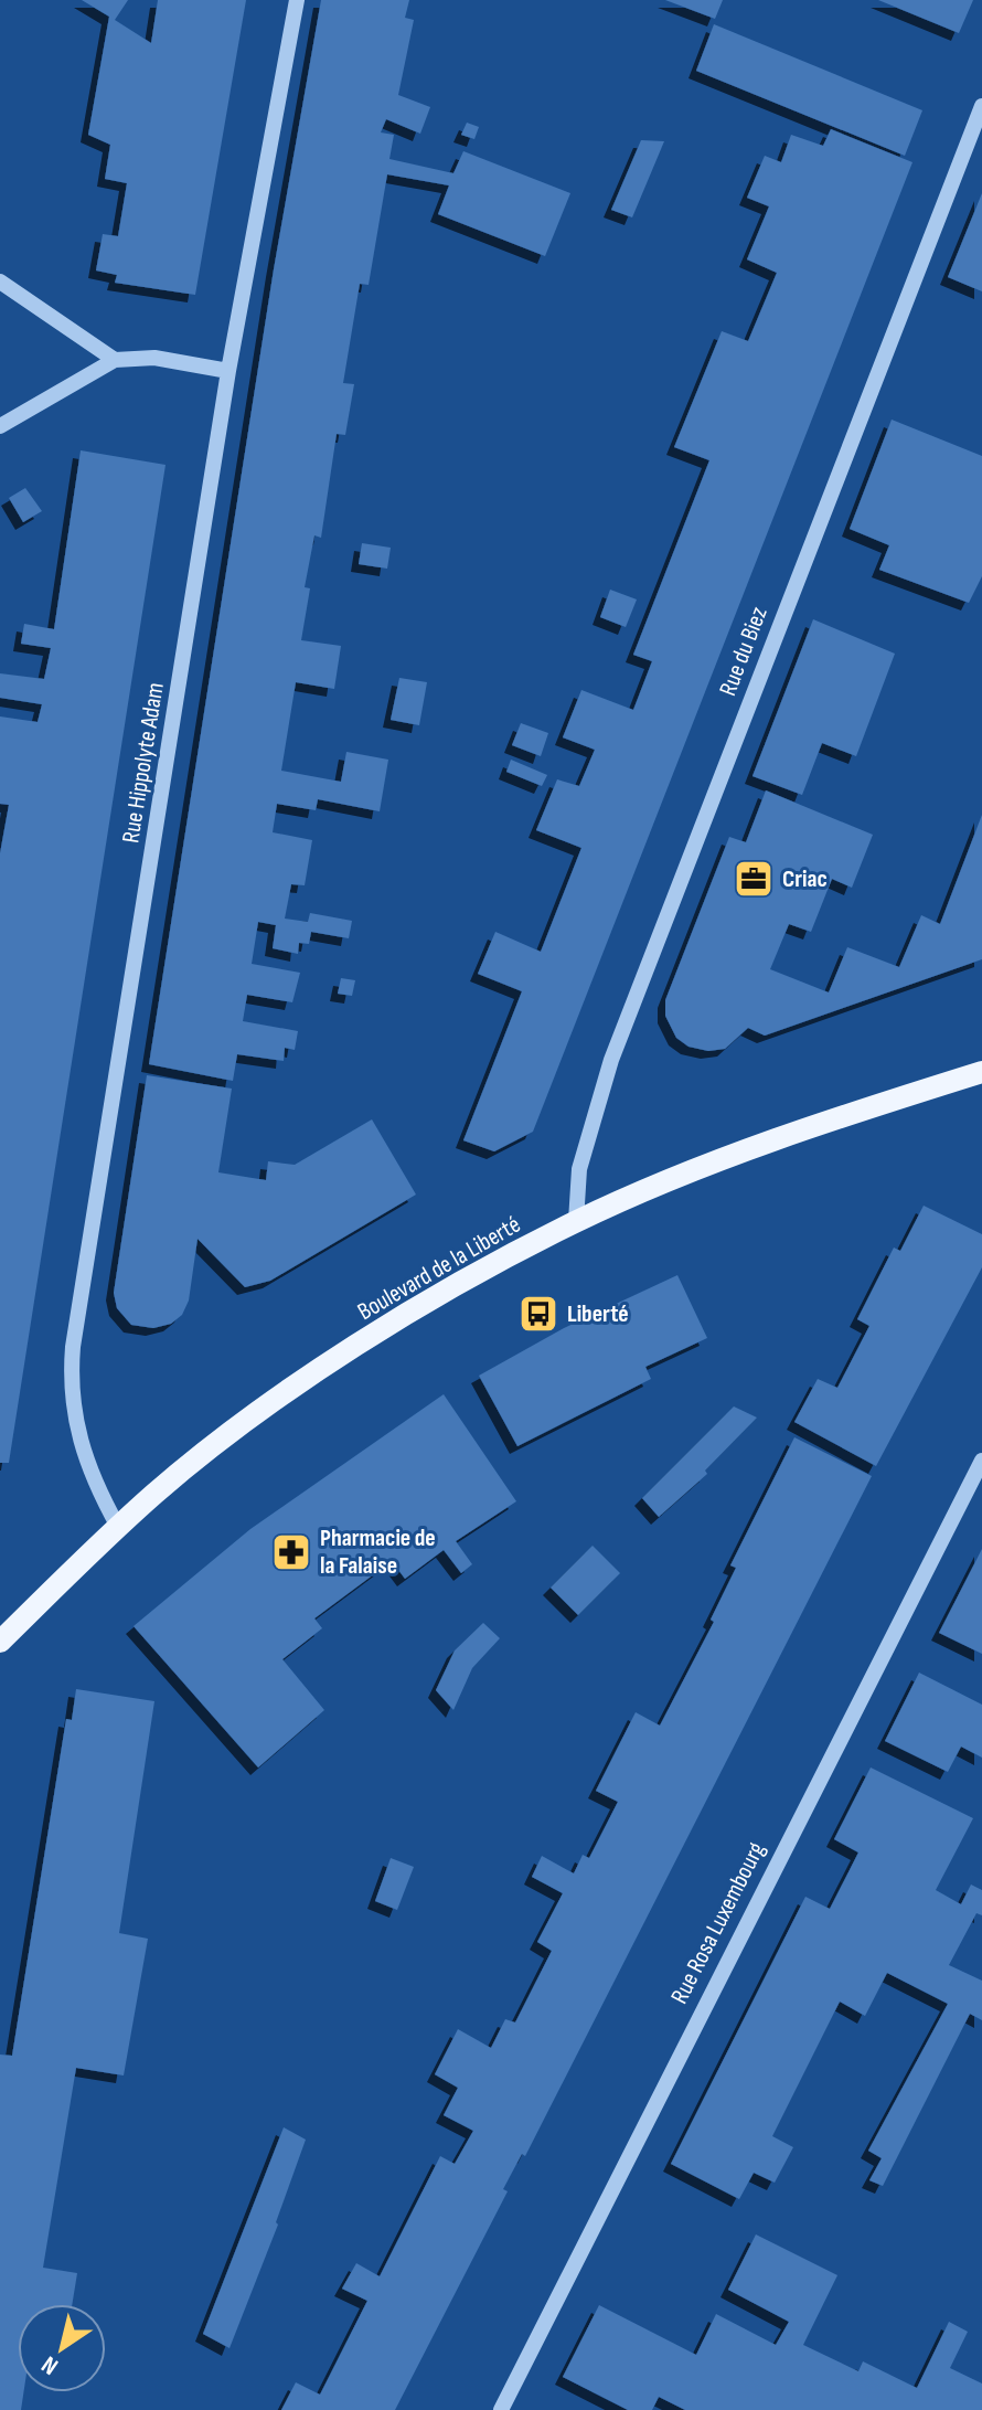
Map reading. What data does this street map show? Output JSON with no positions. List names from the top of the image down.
{
  "streets": {
    "main road": ["Boulevard de la Liberté"],
    "street": ["Rue du Biez", "Rue Hippolyte Adam", "Rue Rosa Luxembourg"]
  },
  "crossings": [
    ["Rue du Biez", "Boulevard de la Liberté"],
    ["Rue Hippolyte Adam", "Boulevard de la Liberté"]
  ],
  "places": {
    "office": ["Criac"],
    "bus stop": ["Liberté"],
    "pharmacy": ["Pharmacie de la Falaise"]
  },
  "north": "bottom left"
}
